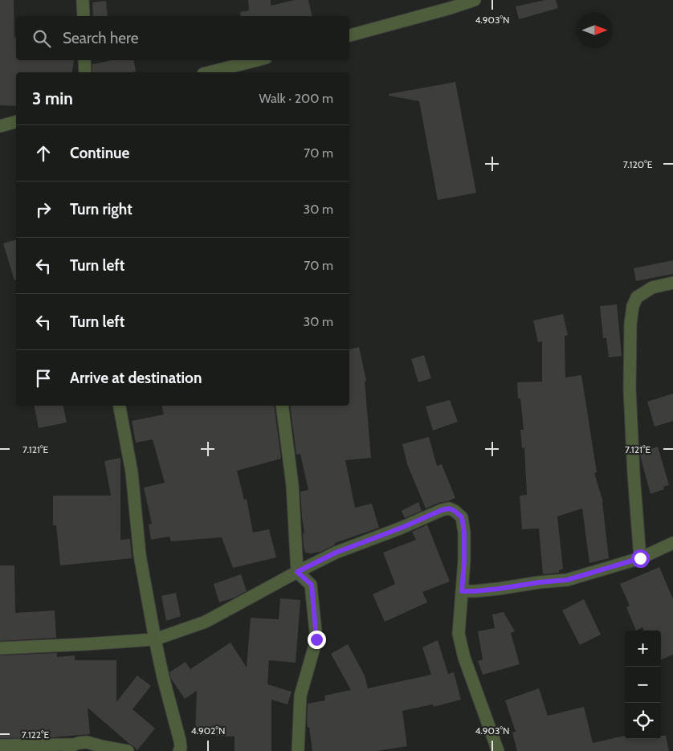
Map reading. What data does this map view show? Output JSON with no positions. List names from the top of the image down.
{
  "north": "right",
  "page": {
    "search": "Search here",
    "heading": ["3 min", "Walk · 200 m"],
    "list": [
      ["Continue", "70 m"],
      ["Turn right", "30 m"],
      ["Turn left", "70 m"],
      ["Turn left", "30 m"],
      "Arrive at destination"
    ],
    "map_buttons": ["+", "−"]
  },
  "coordinates": [
    "4.903°N",
    "7.120°E",
    "7.121°E",
    "4.902°N",
    "7.122°E"
  ]
}
